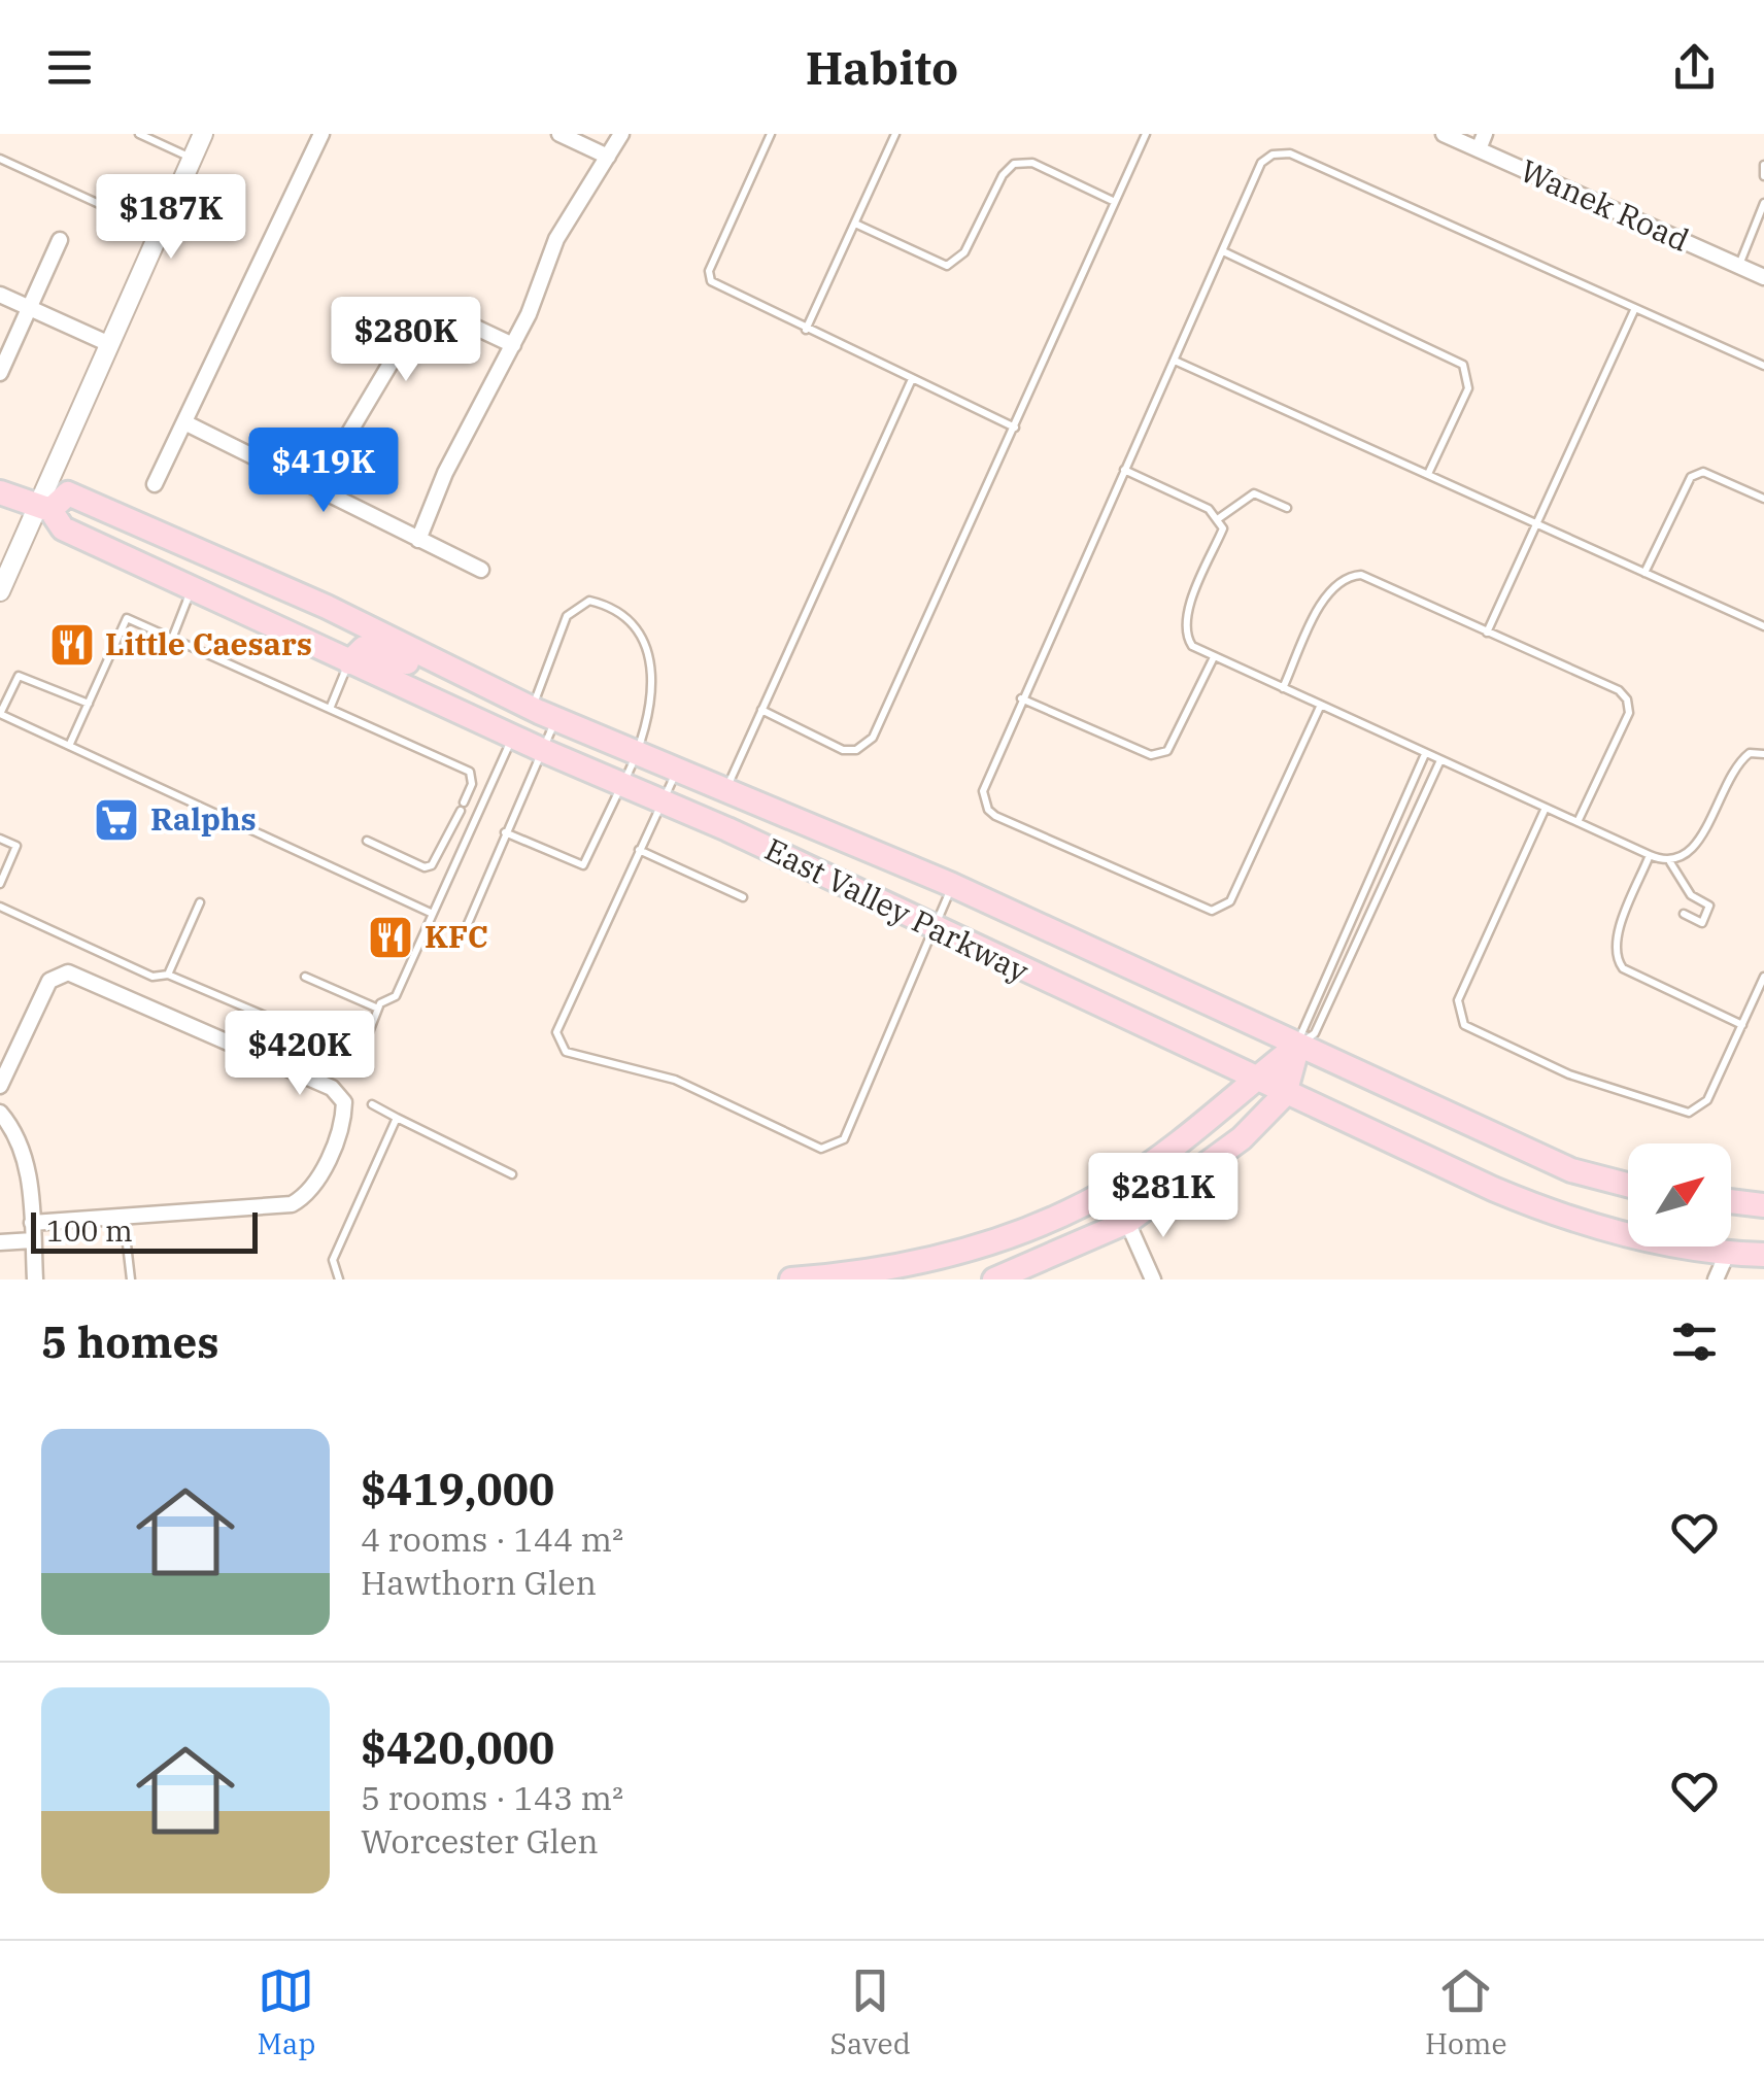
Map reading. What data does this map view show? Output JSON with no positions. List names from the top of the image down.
{
  "streets": {
    "main road": ["East Valley Parkway"],
    "street": ["Wanek Road"]
  },
  "places": {
    "restaurant": ["Little Caesars", "KFC"],
    "supermarket": ["Ralphs"]
  },
  "scale_bar": "100 m",
  "north": "top right",
  "page": {
    "header": "Habito",
    "price": [
      "$187K",
      "$280K",
      "$419K",
      "$420K",
      "$281K"
    ],
    "scale": "100 m",
    "heading": "5 homes",
    "list": [
      {
        "name": "$419,000",
        "note": "4 rooms · 144 m² · Hawthorn Glen"
      },
      {
        "name": "$420,000",
        "note": "5 rooms · 143 m² · Worcester Glen"
      }
    ],
    "tabs": ["Map", "Saved", "Home"]
  }
}
